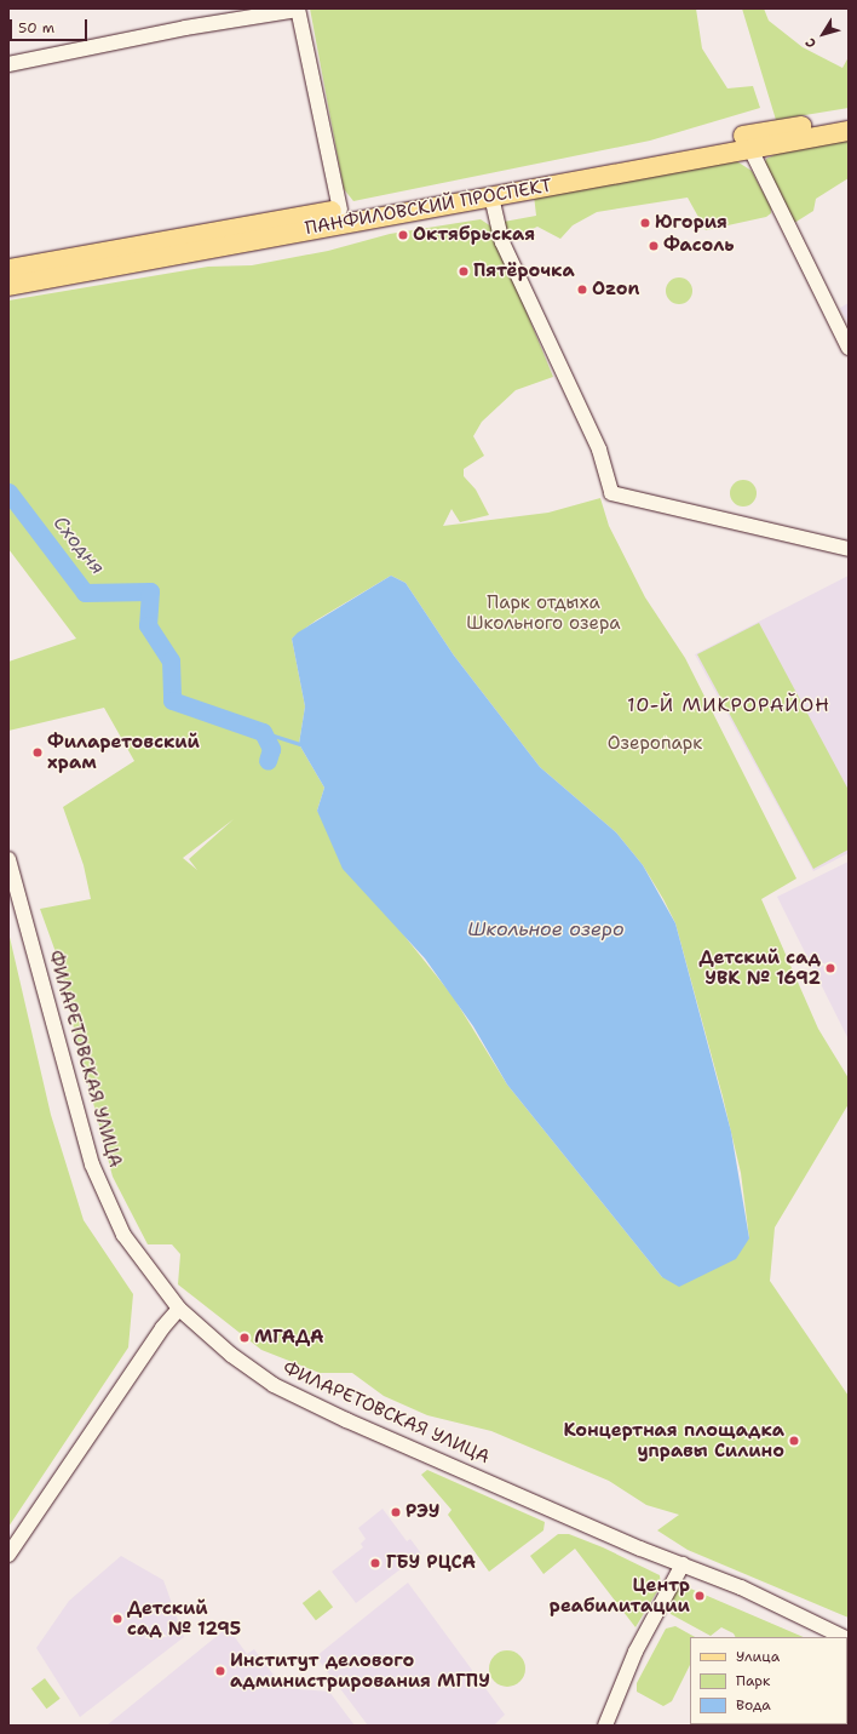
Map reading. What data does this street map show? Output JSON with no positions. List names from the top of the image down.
{
  "streets": {
    "main road": ["ПАНФИЛОВСКИЙ ПРОСПЕКТ"],
    "street": ["ФИЛАРЕТОВСКАЯ УЛИЦА"]
  },
  "districts": ["10-Й МИКРОРАЙОН"],
  "water": ["Сходня", "Школьное озеро"],
  "parks": ["Парк отдыха Школьного озера", "Озеропарк"],
  "places": [
    "Югория",
    "Октябрьская",
    "Фасоль",
    "Пятёрочка",
    "Ozon",
    "Филаретовский храм",
    "Детский сад УВК № 1692",
    "МГАДА",
    "Концертная площадка управы Силино",
    "РЭУ",
    "ГБУ РЦСА",
    "Центр реабилитации",
    "Детский сад № 1295",
    "Институт делового администрирования МГПУ"
  ],
  "legend": ["Улица", "Парк", "Вода"],
  "scale_bar": "50 m",
  "north": "bottom left"
}
